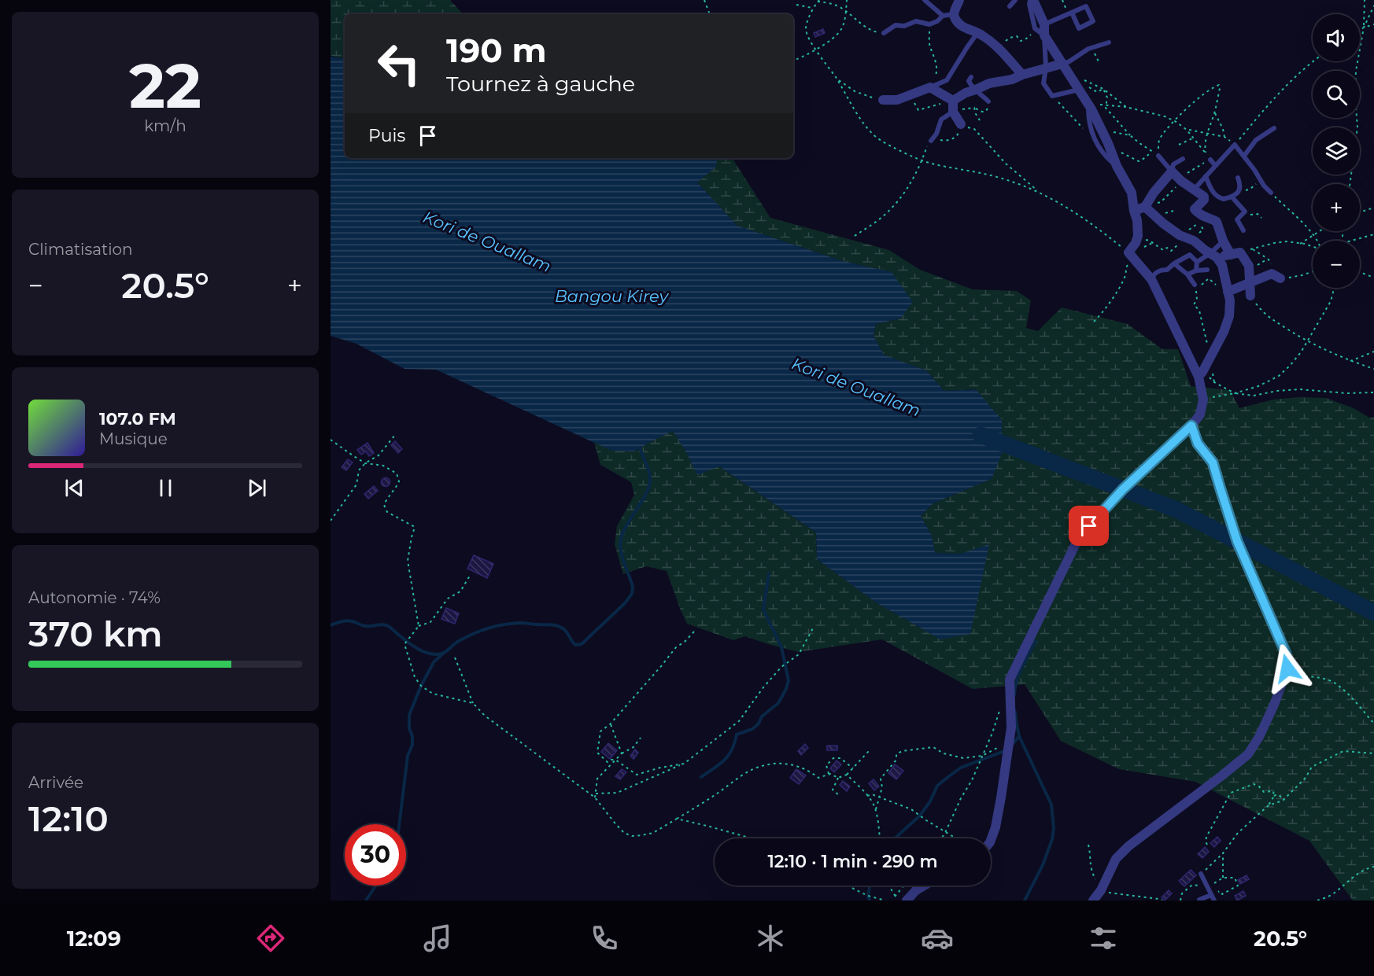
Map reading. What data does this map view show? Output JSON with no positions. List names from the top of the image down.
{
  "water": ["Kori de Ouallam", "Bangou Kirey"],
  "page": {
    "tile": [
      ["22", "km/h"],
      "Climatisation",
      ["Autonomie · 74%", "370 km"],
      ["Arrivée", "12:10"]
    ],
    "map_buttons": ["+", "−"],
    "turn": ["190 m", "Tournez à gauche"],
    "then": "Puis",
    "heat": ["−", "20.5°", "+"],
    "song": ["107.0 FM", "Musique"],
    "limit": "30",
    "trip": "12:10 · 1 min · 290 m",
    "tabs": ["12:09", "20.5°"]
  }
}
